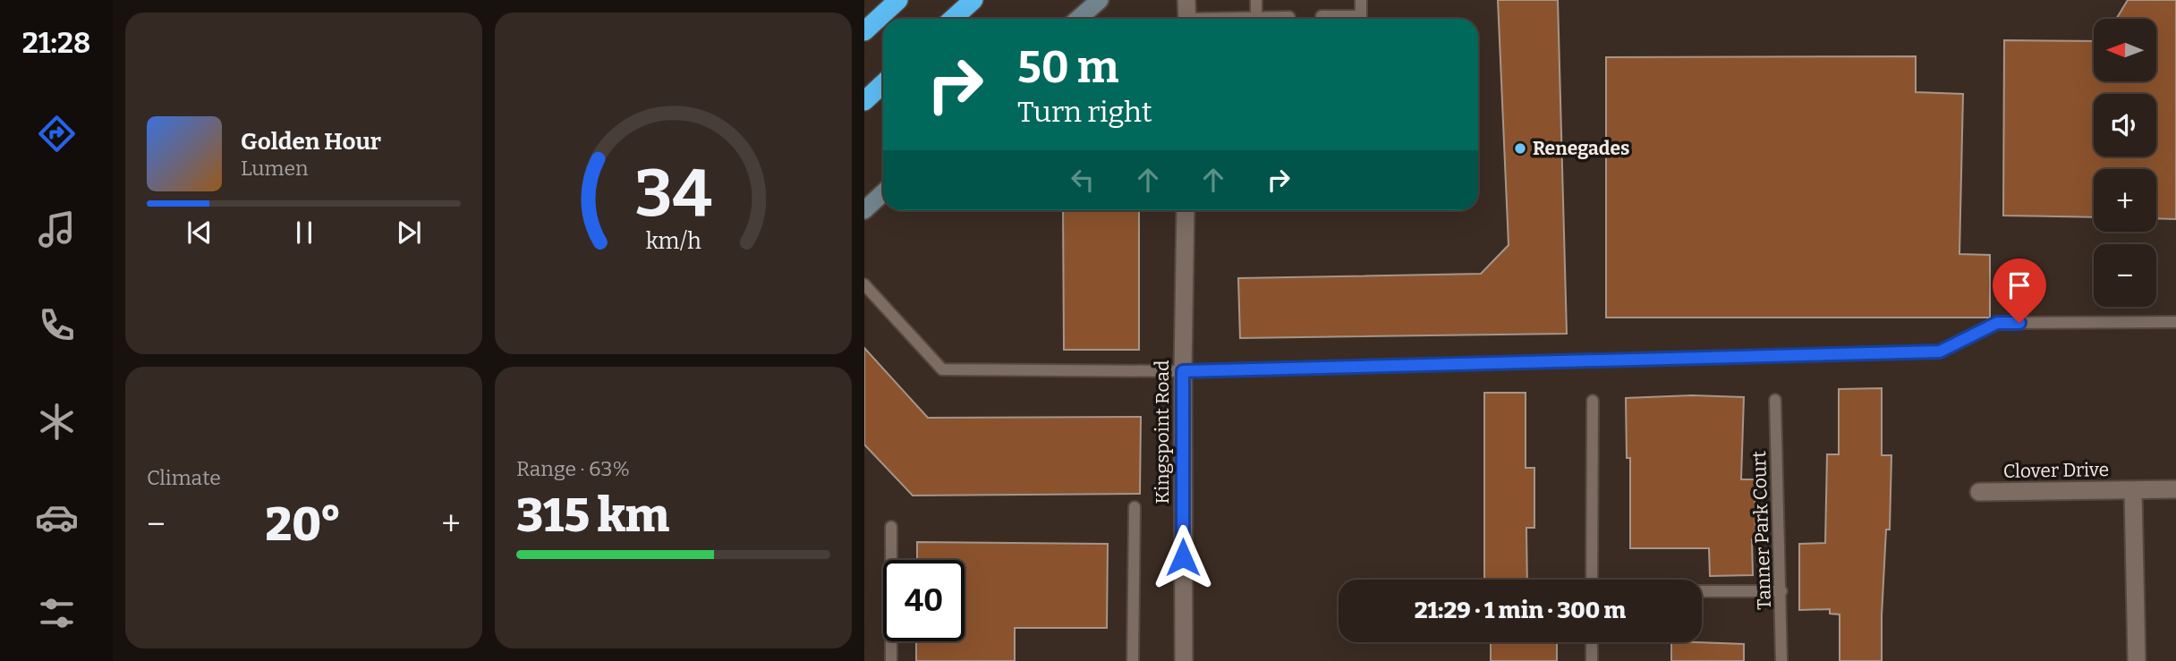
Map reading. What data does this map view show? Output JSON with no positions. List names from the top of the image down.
{
  "streets": {
    "street": ["Kingspoint Road", "Clover Drive"],
    "lane": ["Tanner Park Court"]
  },
  "places": ["Renegades"],
  "north": "left",
  "page": {
    "tabs": "21:28",
    "map_buttons": ["+", "−"],
    "turn": ["50 m", "Turn right"],
    "song": ["Golden Hour", "Lumen"],
    "tile": [
      "Climate",
      ["Range · 63%", "315 km"]
    ],
    "heat": ["−", "20°", "+"],
    "limit": "40",
    "trip": "21:29 · 1 min · 300 m",
    "gauge": ["34", "km/h"]
  }
}
